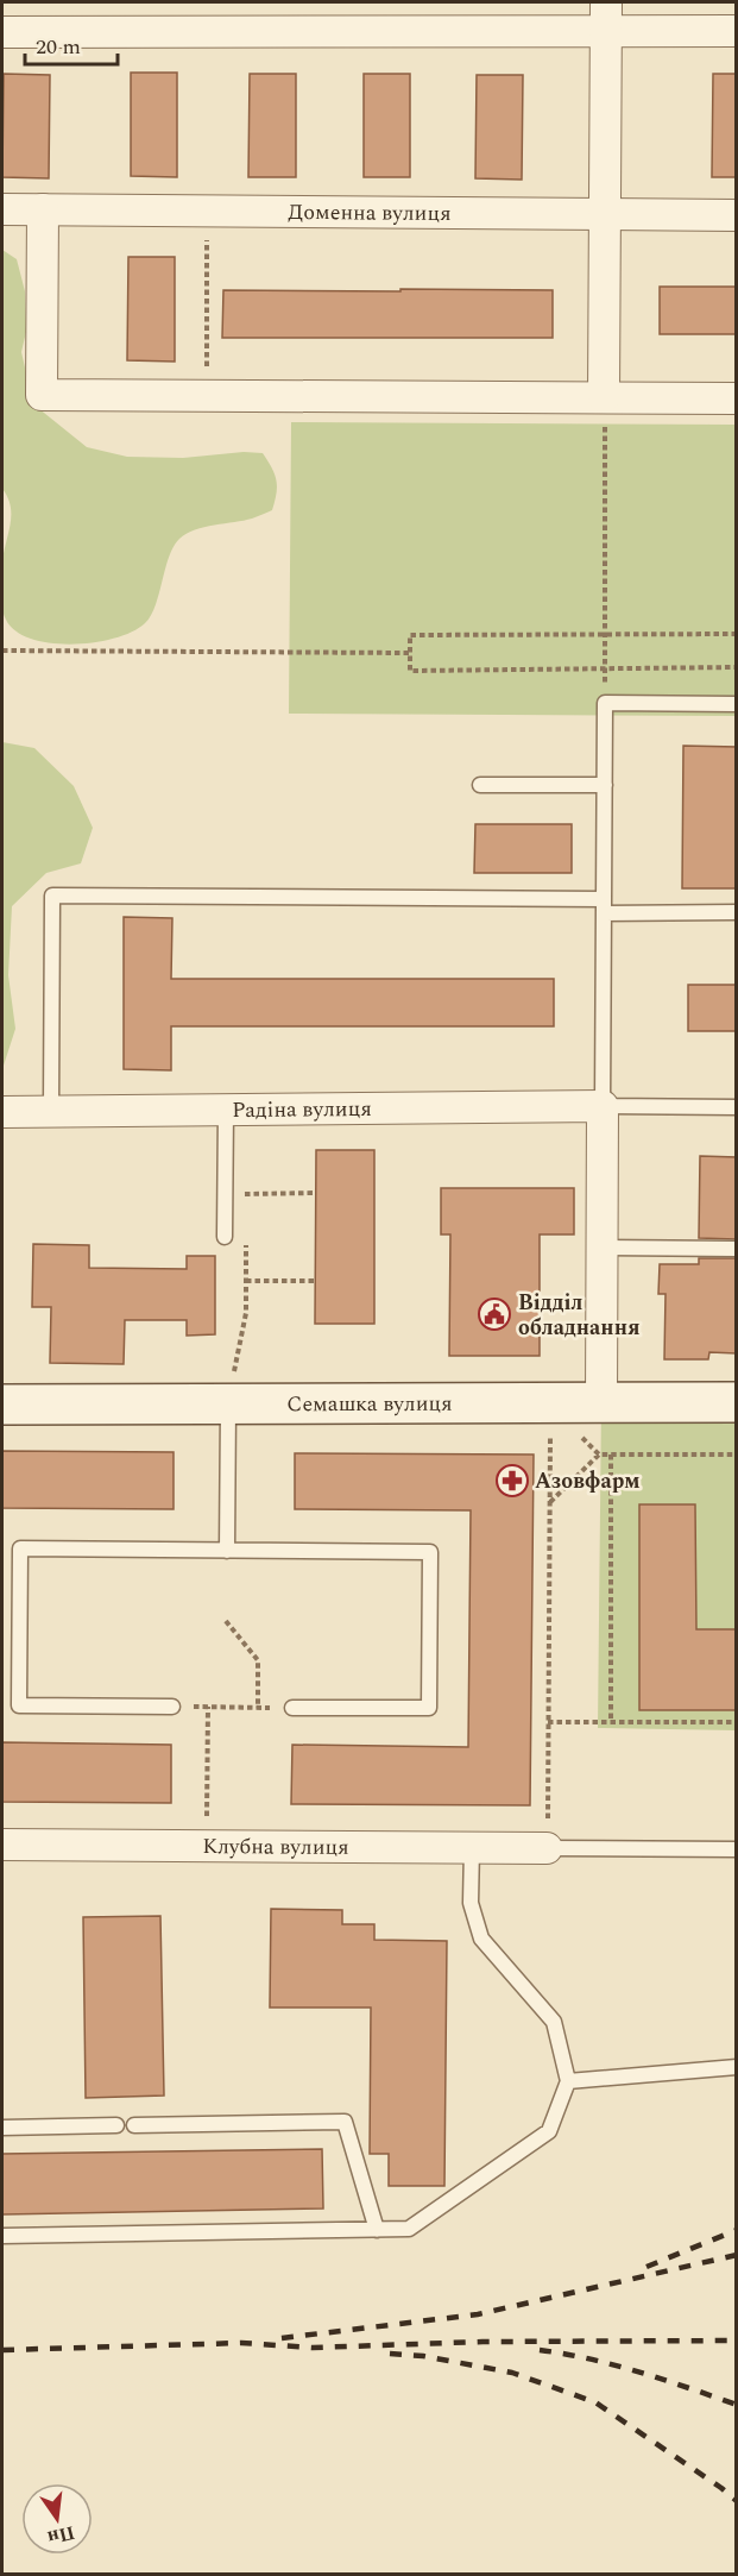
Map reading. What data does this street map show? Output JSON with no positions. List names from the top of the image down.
{
  "streets": {
    "street": [
      "Доменна вулиця",
      "Радіна вулиця",
      "Семашка вулиця",
      "Клубна вулиця"
    ]
  },
  "places": {
    "public building": ["Відділ обладнання"],
    "pharmacy": ["Азовфарм"]
  },
  "scale_bar": "20 m",
  "north": "bottom"
}
